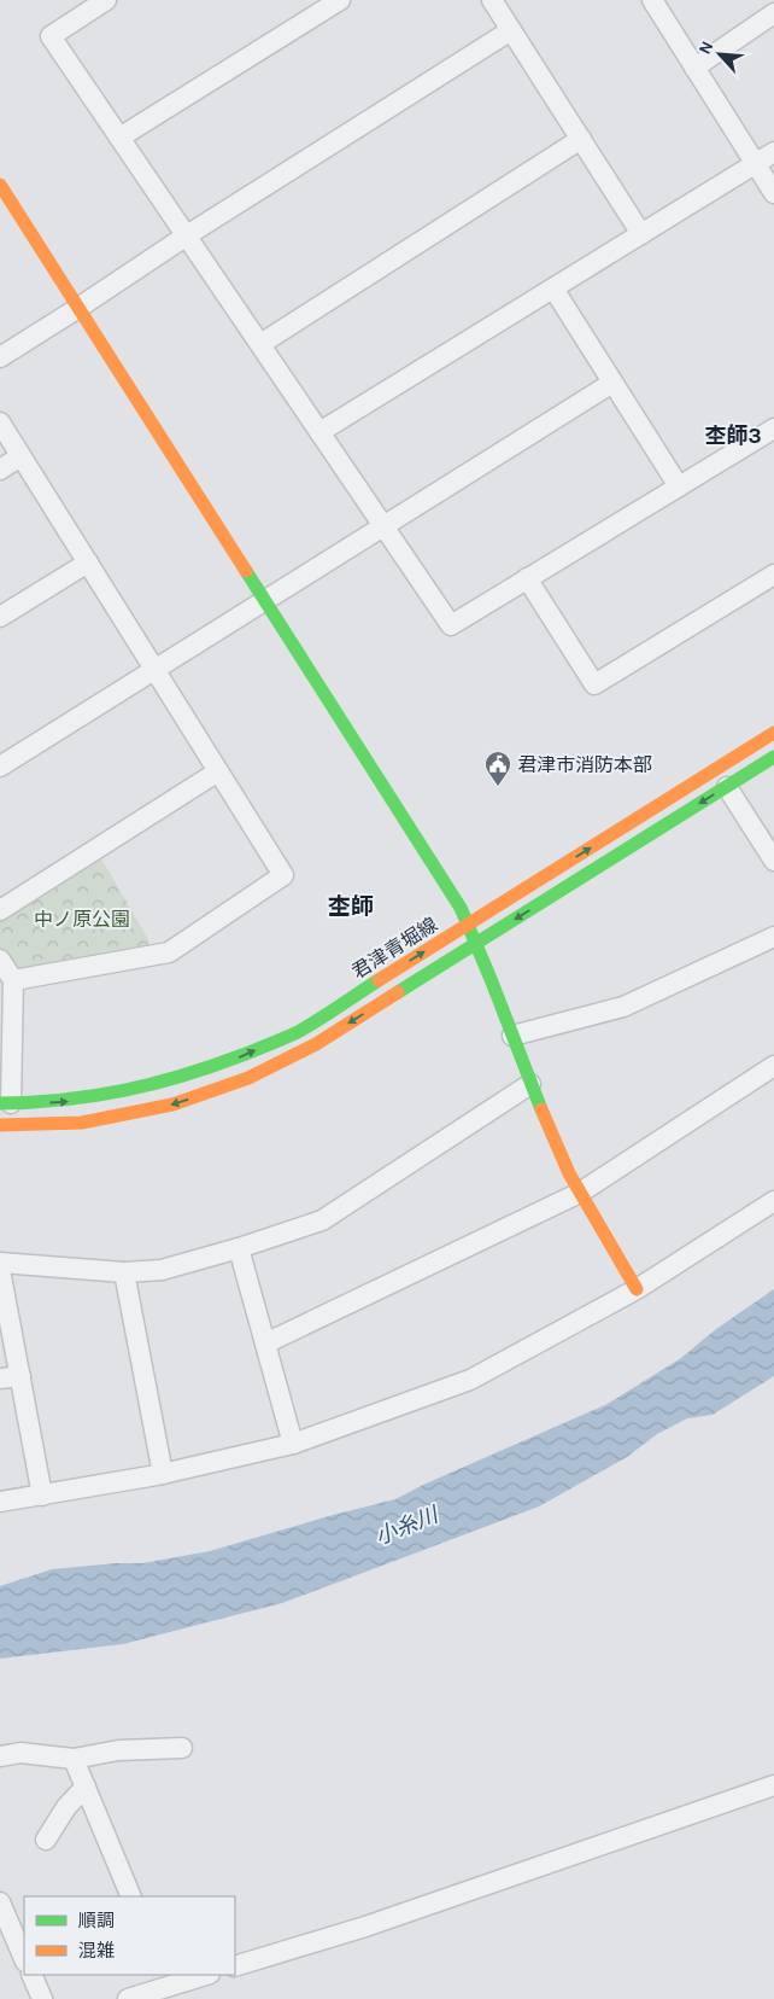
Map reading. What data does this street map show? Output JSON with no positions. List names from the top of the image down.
{
  "streets": {
    "main road": ["君津青堀線"]
  },
  "districts": ["杢師3", "杢師"],
  "water": ["小糸川"],
  "parks": ["中ノ原公園"],
  "places": {
    "public building": ["君津市消防本部"]
  },
  "legend": ["順調", "混雑"],
  "north": "top left"
}
